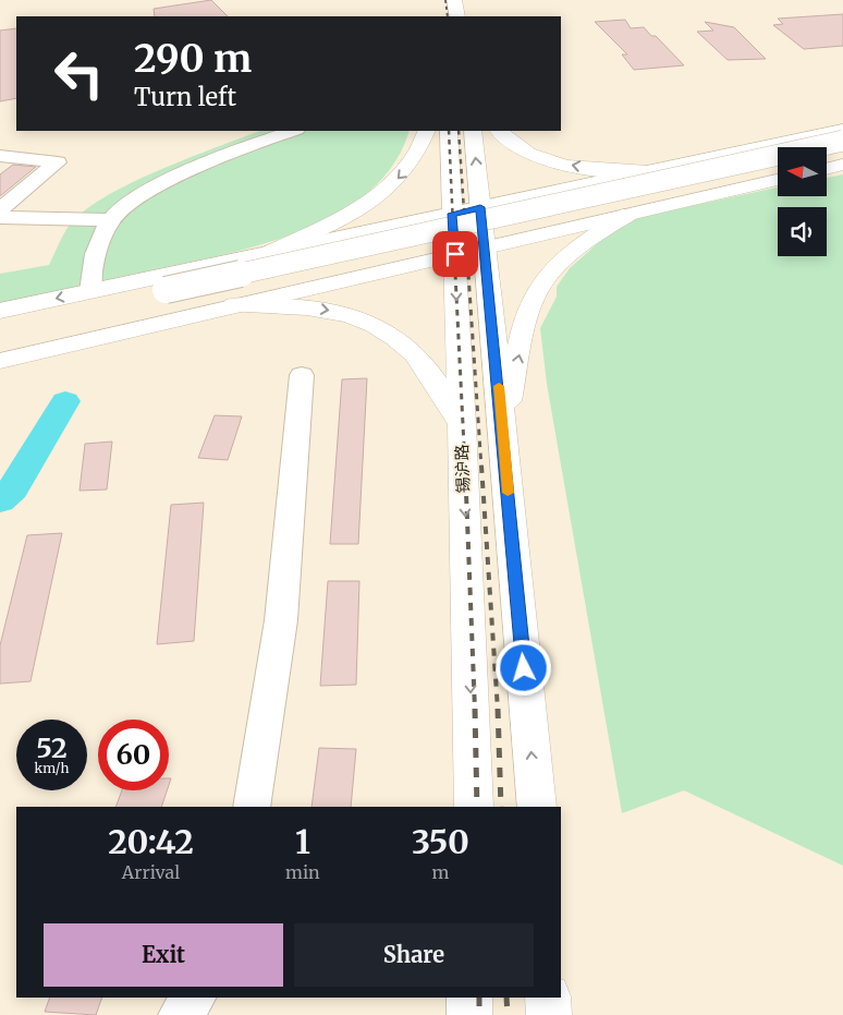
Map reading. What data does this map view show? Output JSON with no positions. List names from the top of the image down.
{
  "streets": {
    "main road": ["锡沪路"]
  },
  "north": "left",
  "page": {
    "turn": ["290 m", "Turn left"],
    "speed": "52 km/h",
    "limit": "60",
    "eta": [
      "20:42",
      "Arrival",
      "1",
      "min",
      "350",
      "m"
    ],
    "buttons": ["Exit", "Share"]
  }
}
